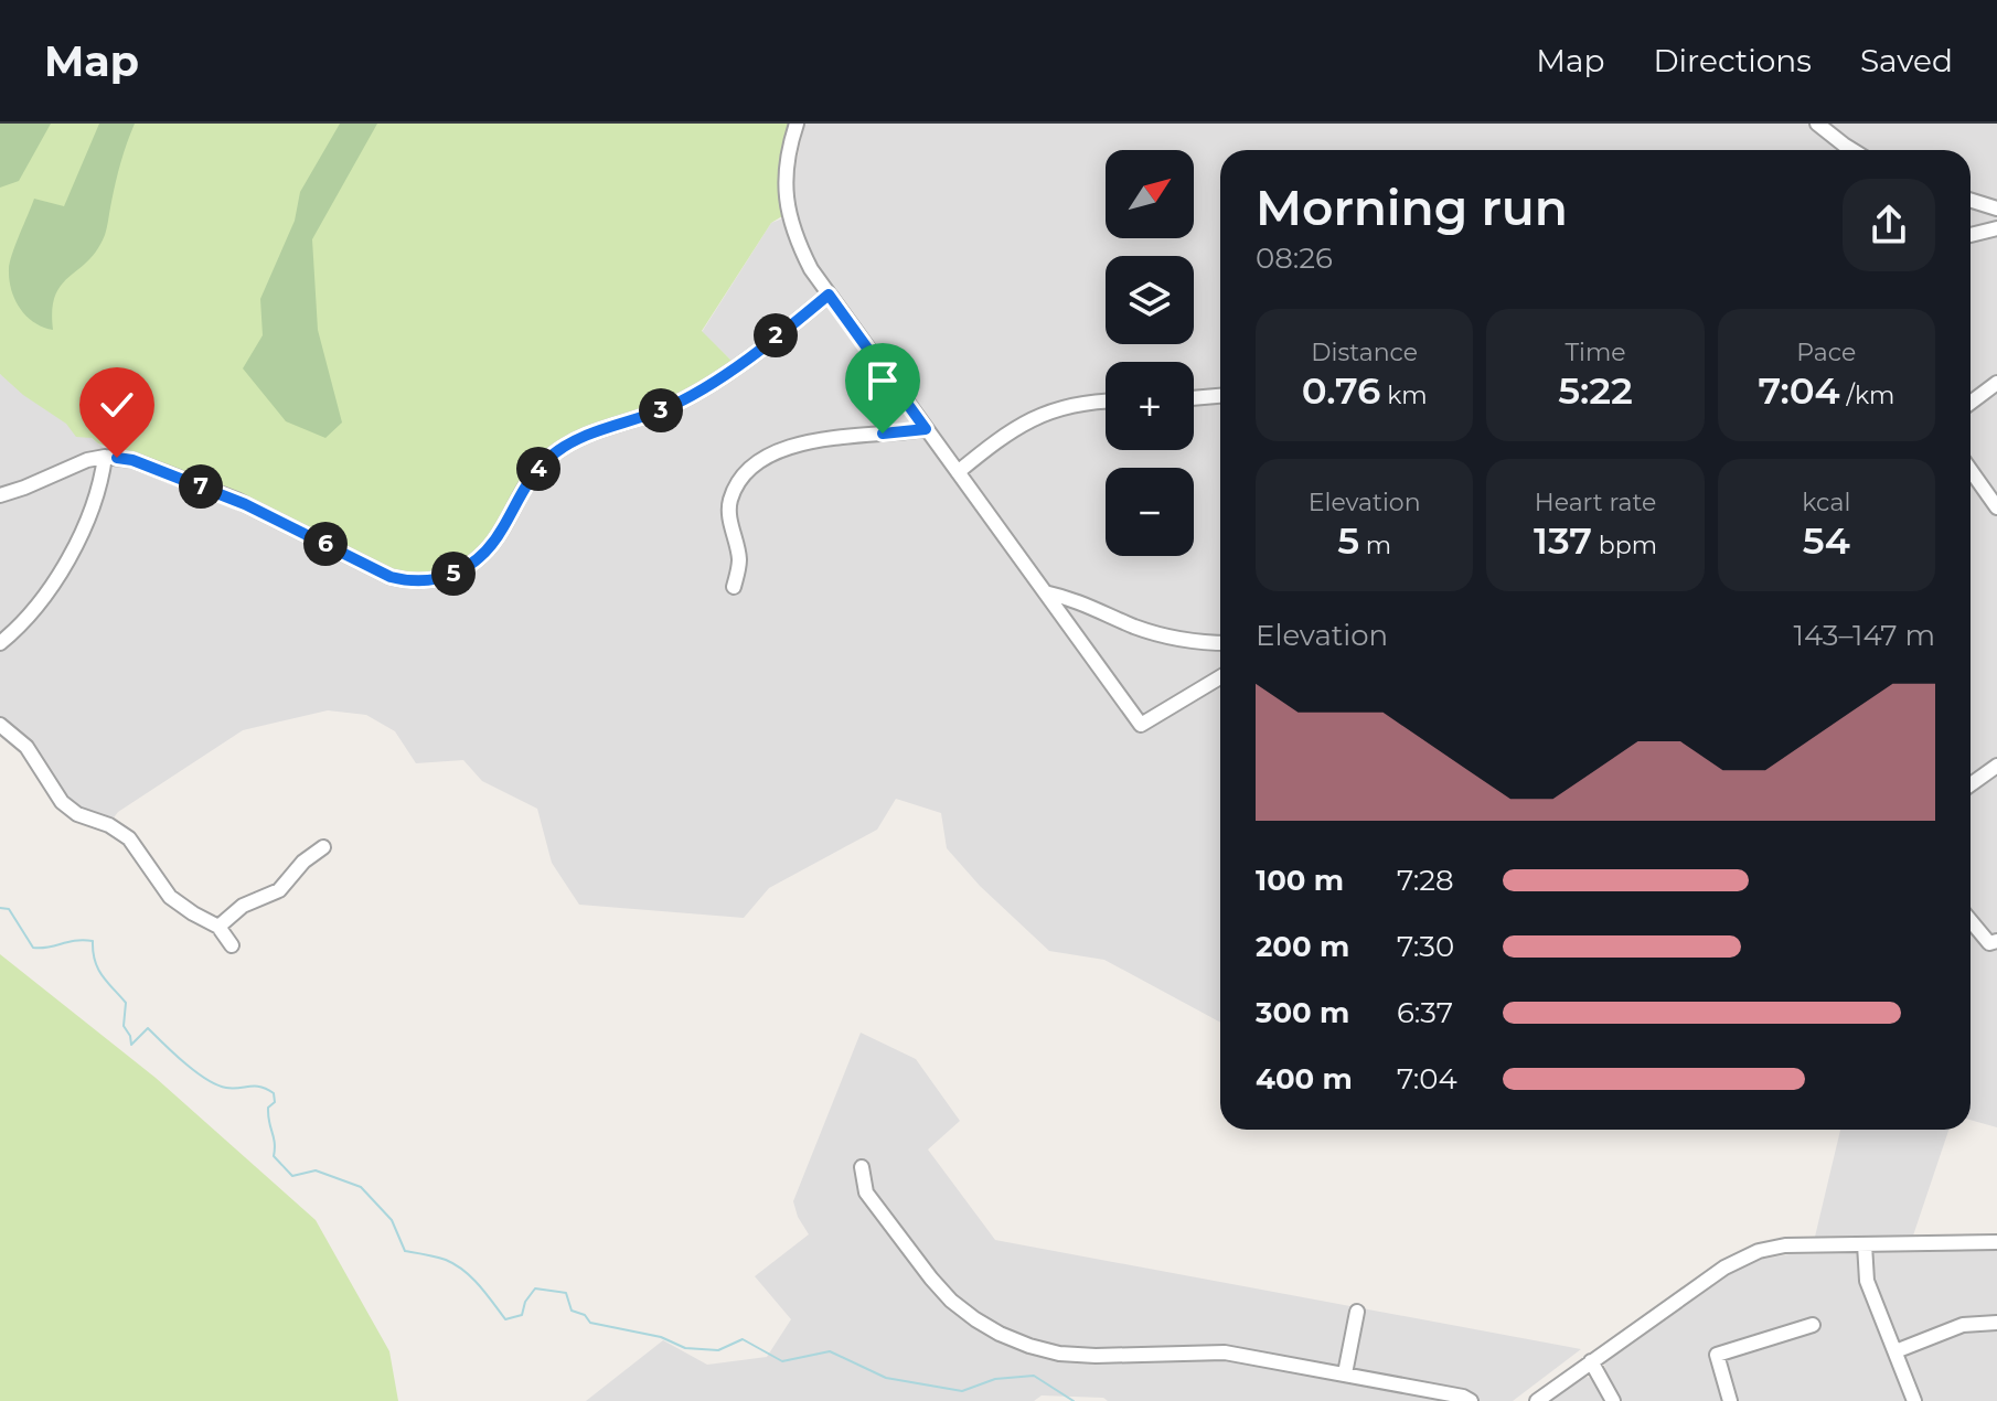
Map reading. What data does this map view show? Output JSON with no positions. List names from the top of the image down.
{
  "north": "top right",
  "page": {
    "header": "Map",
    "nav": ["Map", "Directions", "Saved"],
    "map_buttons": ["+", "−"],
    "heading": ["Morning run", "08:26"],
    "stats": [
      ["Distance", "0.76 km"],
      ["Time", "5:22"],
      ["Pace", "7:04 /km"],
      ["Elevation", "5 m"],
      ["Heart rate", "137 bpm"],
      ["kcal", "54"]
    ],
    "pins": [
      "2",
      "3",
      "4",
      "7",
      "6",
      "5"
    ],
    "chart": ["Elevation", "143–147 m"],
    "list": [
      {
        "name": "100 m",
        "note": "7:28"
      },
      {
        "name": "200 m",
        "note": "7:30"
      },
      {
        "name": "300 m",
        "note": "6:37"
      },
      {
        "name": "400 m",
        "note": "7:04"
      }
    ]
  }
}
